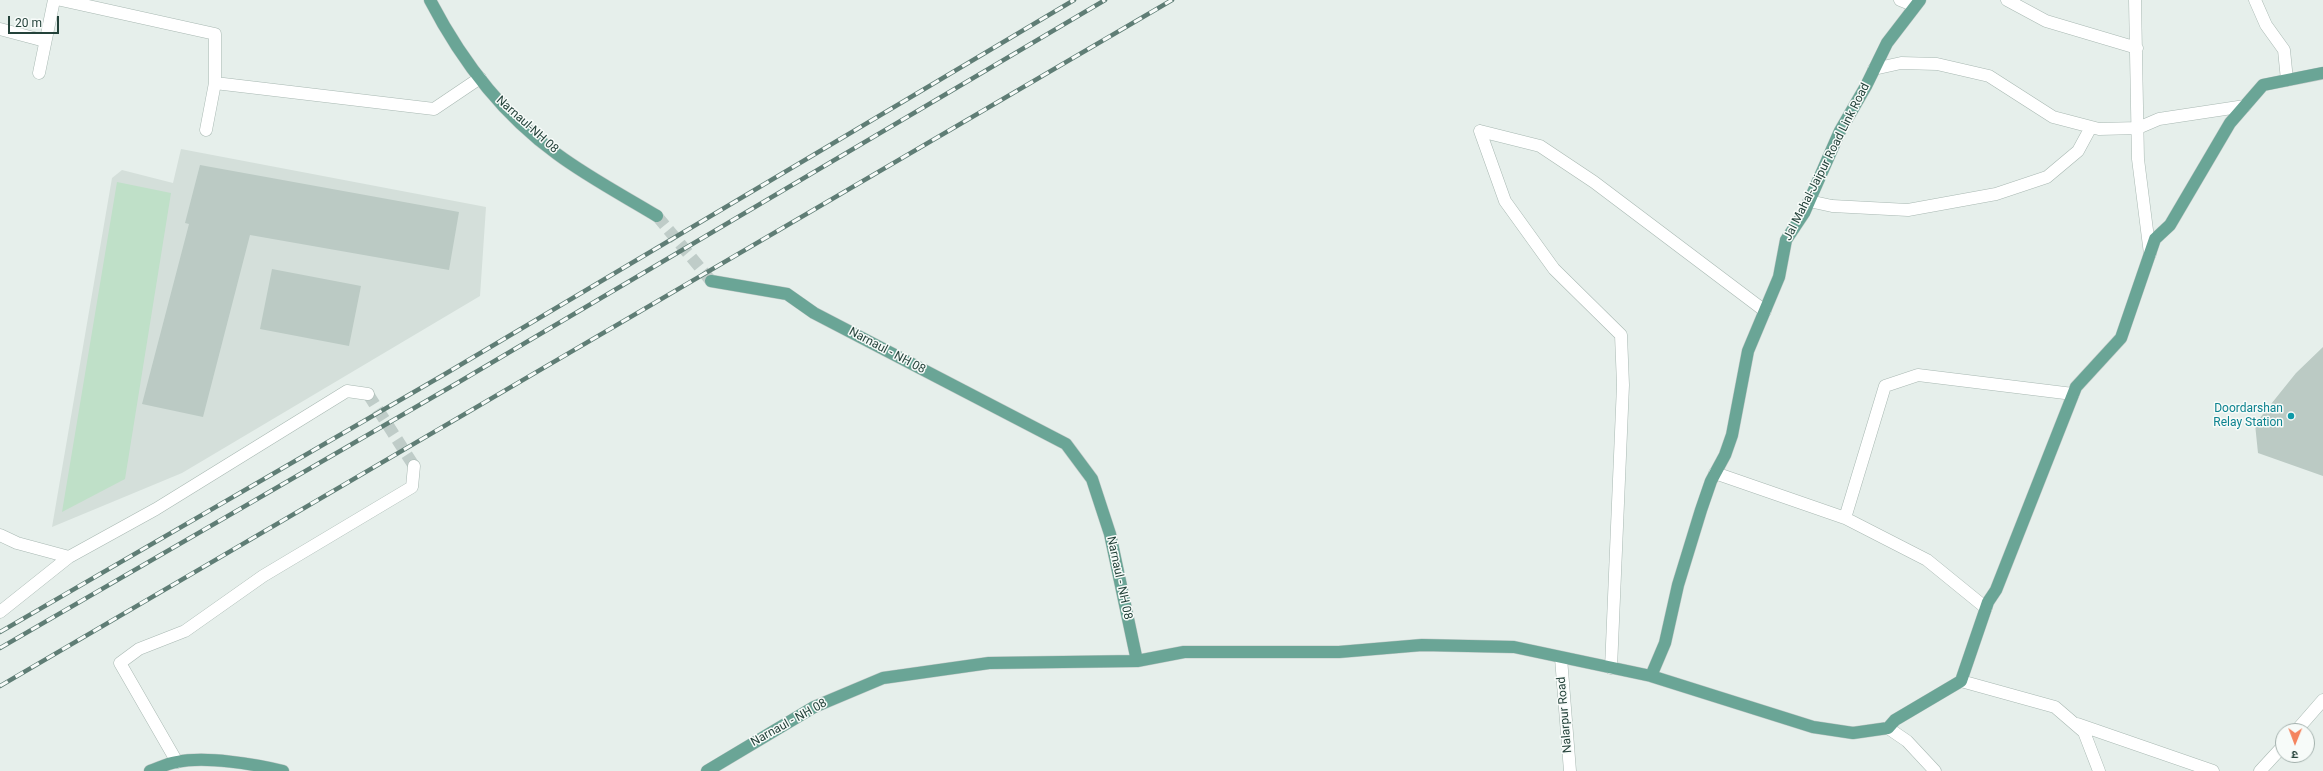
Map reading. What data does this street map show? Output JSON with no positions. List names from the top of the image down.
{
  "streets": {
    "main road": ["Narnaul-NH 08", "Jal Mahal-Jaipur Road Link Road", "Narnaul - NH 08"],
    "street": ["Nalarpur Road"]
  },
  "places": ["Doordarshan Relay Station"],
  "scale_bar": "20 m",
  "north": "bottom"
}
